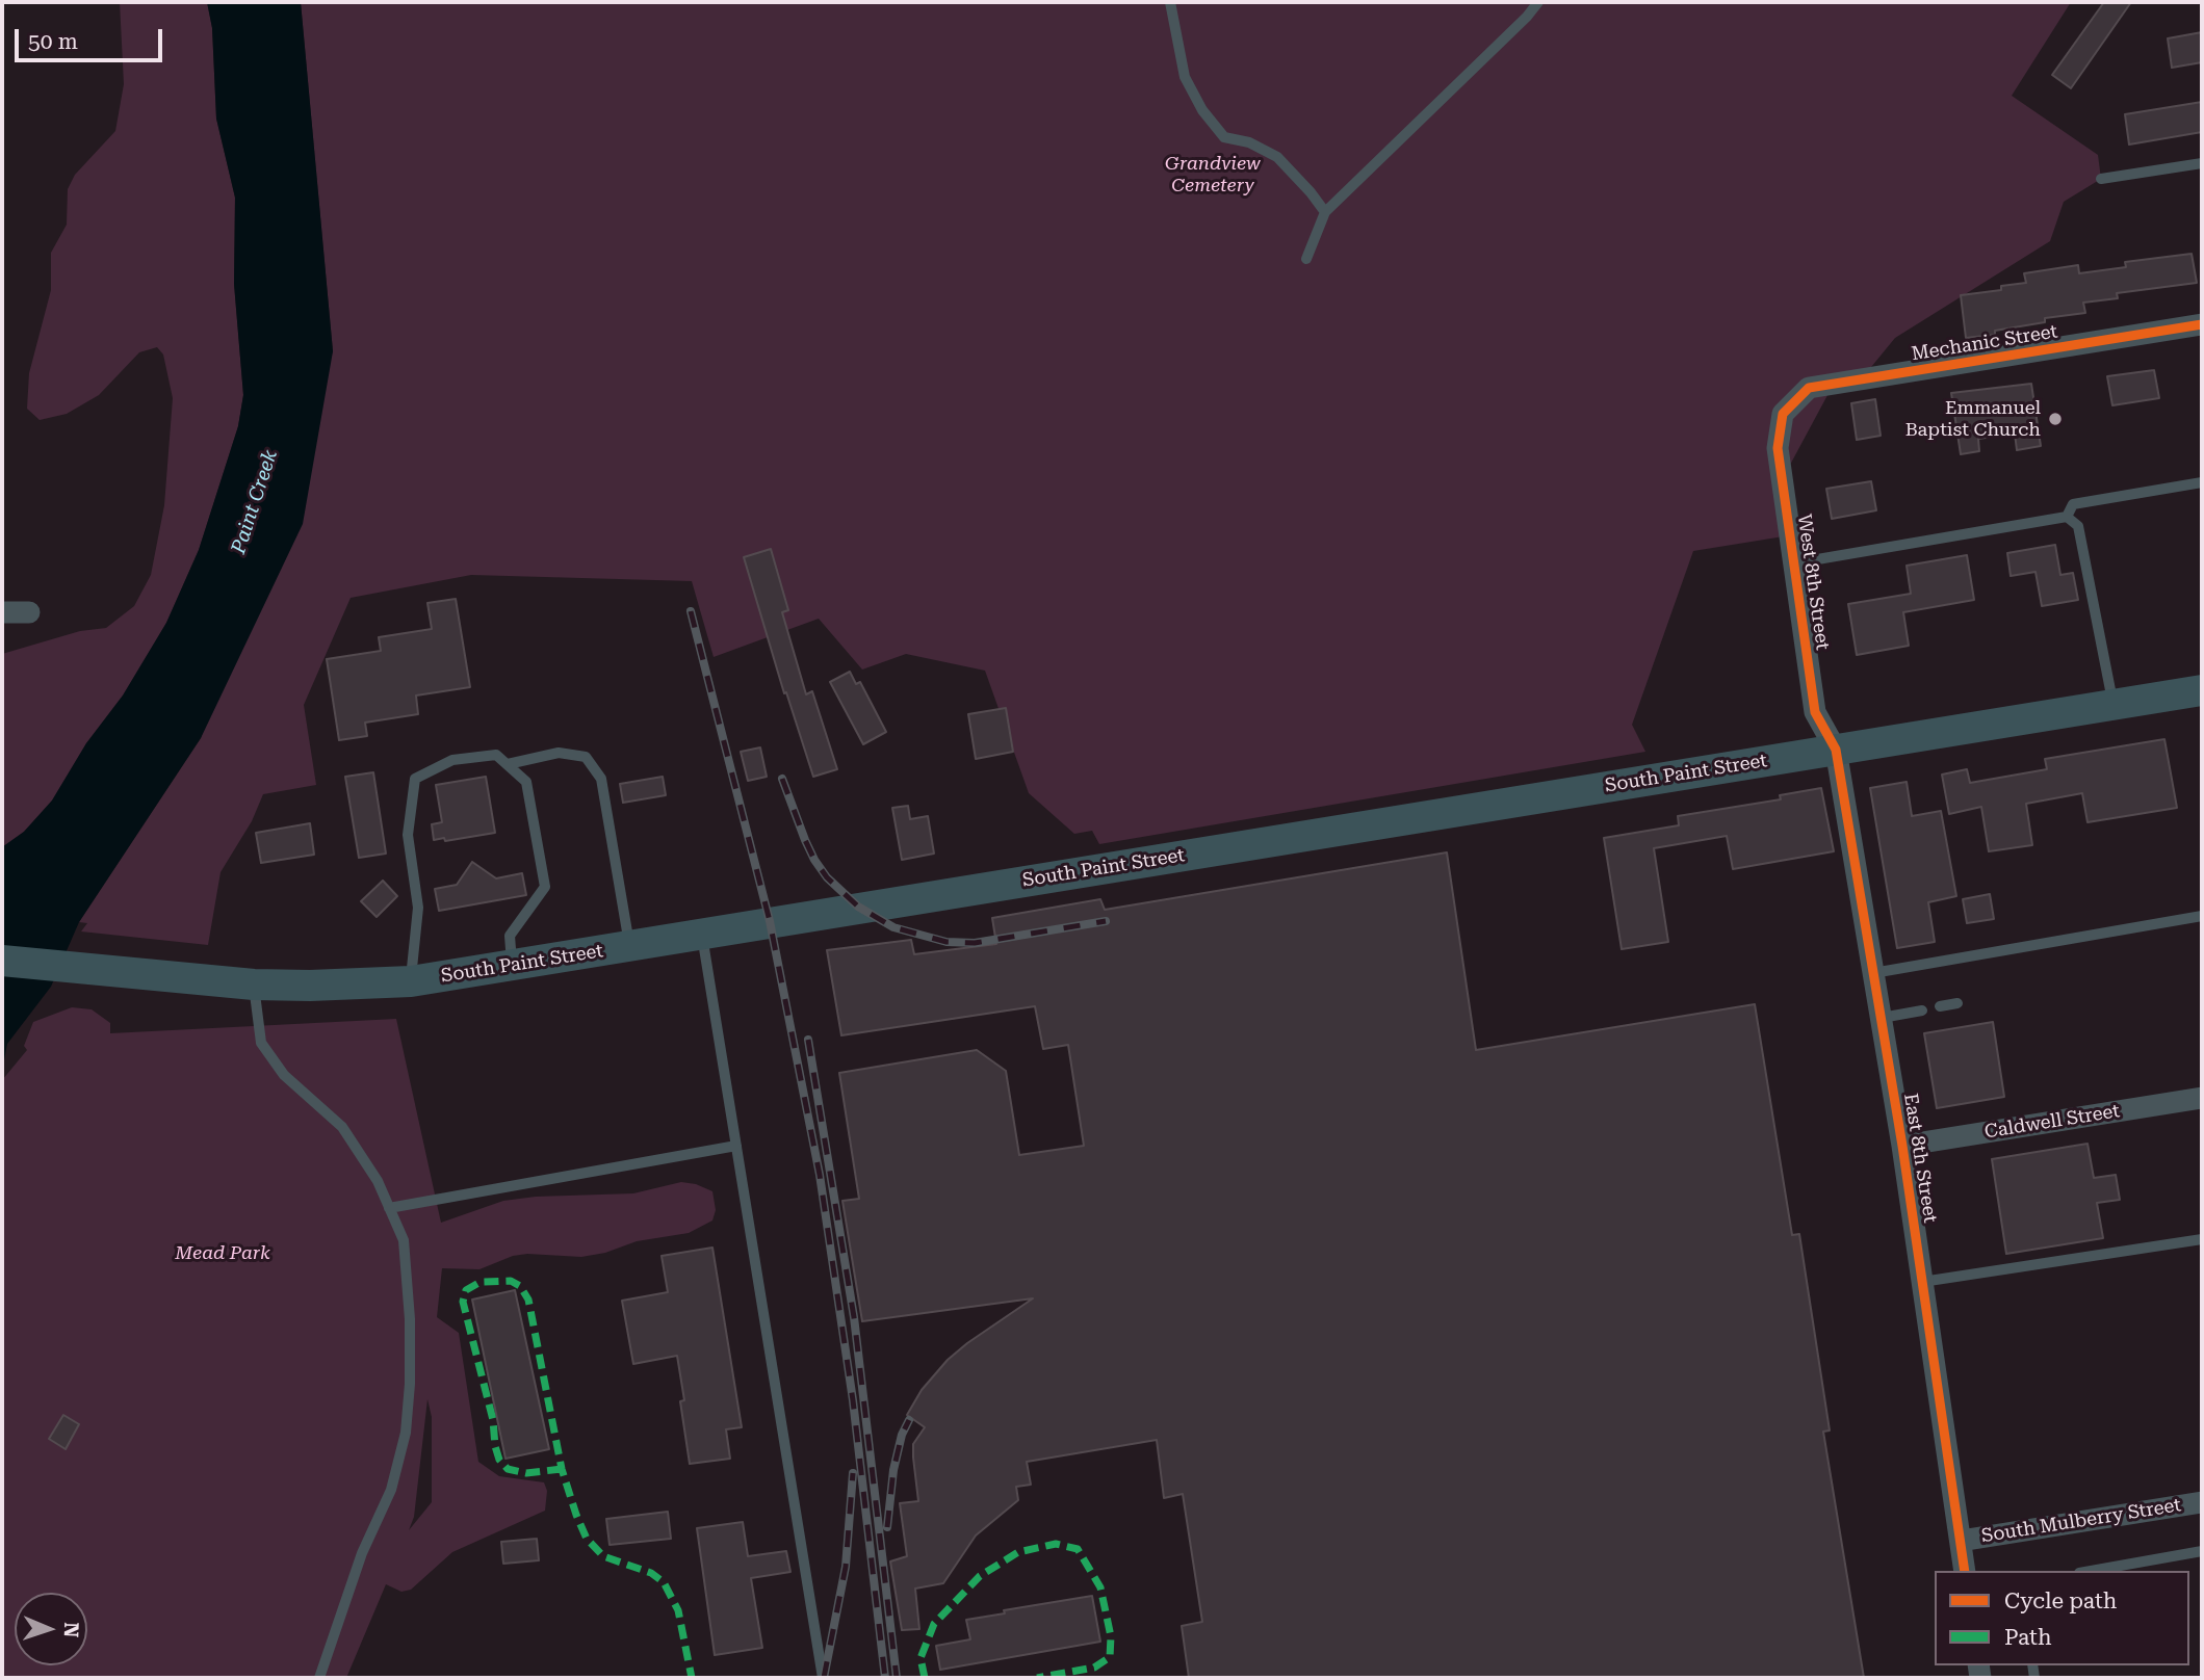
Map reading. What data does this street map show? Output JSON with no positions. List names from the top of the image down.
{
  "streets": {
    "main road": ["South Paint Street"],
    "street": [
      "Mechanic Street",
      "West 8th Street",
      "Caldwell Street",
      "East 8th Street",
      "South Mulberry Street"
    ]
  },
  "crossings": [
    ["Mechanic Street", "West 8th Street"],
    ["West 8th Street", "South Paint Street"],
    ["West 8th Street", "East 8th Street"],
    ["South Paint Street", "East 8th Street"],
    ["Caldwell Street", "East 8th Street"],
    ["East 8th Street", "South Mulberry Street"]
  ],
  "water": ["Paint Creek"],
  "parks": ["Grandview Cemetery", "Mead Park"],
  "places": ["Emmanuel Baptist Church"],
  "legend": ["Cycle path", "Path"],
  "scale_bar": "50 m",
  "north": "right"
}
